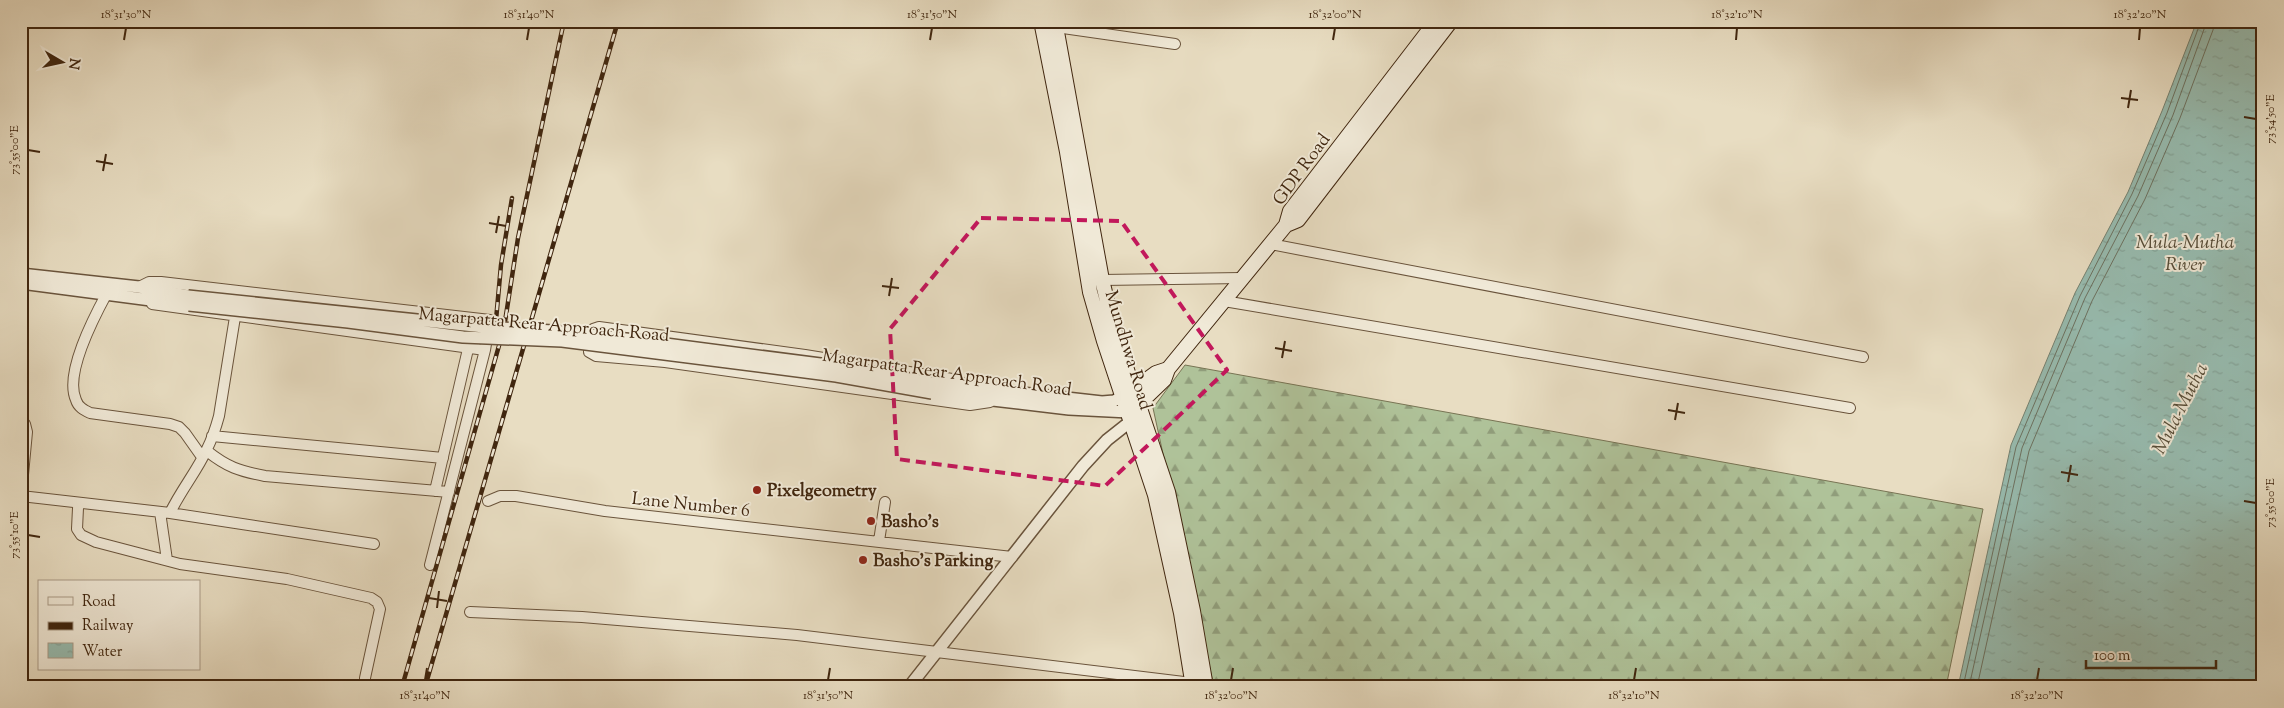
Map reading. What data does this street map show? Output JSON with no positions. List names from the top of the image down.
{
  "streets": {
    "main road": ["GDP Road", "Magarpatta Rear Approach Road", "Mundhwa Road"],
    "street": ["Lane Number 6"]
  },
  "crossings": [
    ["Magarpatta Rear Approach Road", "Mundhwa Road"]
  ],
  "water": ["Mula-Mutha River", "Mula-Mutha"],
  "places": ["Pixelgeometry", "Basho's", "Basho's Parking"],
  "legend": ["Road", "Railway", "Water"],
  "scale_bar": "100 m",
  "north": "right",
  "coordinates": [
    "18°31'30\"N",
    "18°31'40\"N",
    "18°31'50\"N",
    "18°32'00\"N",
    "18°32'10\"N",
    "18°32'20\"N",
    "73°54'50\"E",
    "73°55'00\"E",
    "73°55'10\"E"
  ]
}
